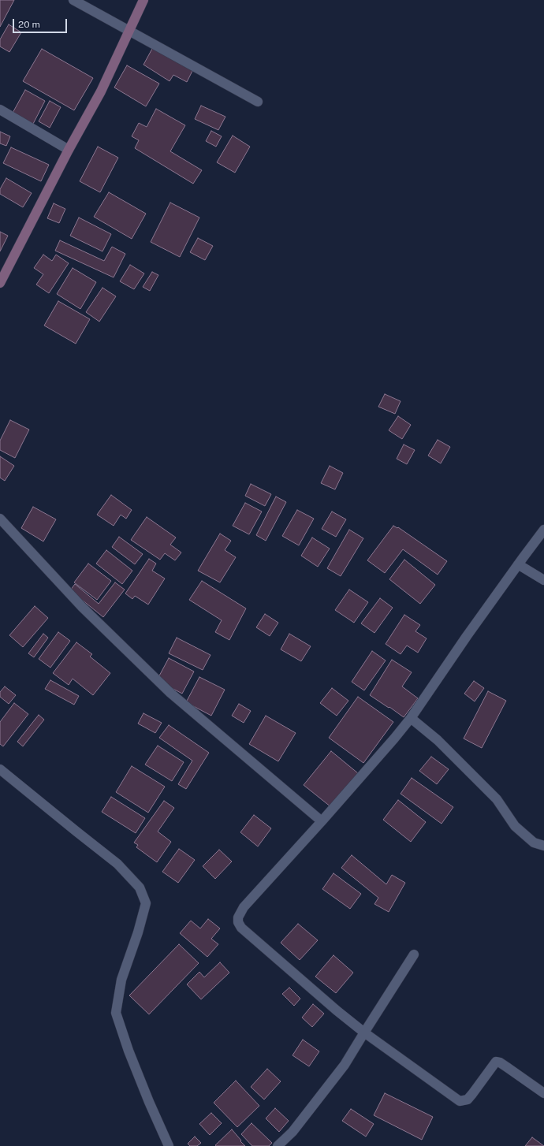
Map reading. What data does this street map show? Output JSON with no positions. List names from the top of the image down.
{
  "scale_bar": "20 m"
}
